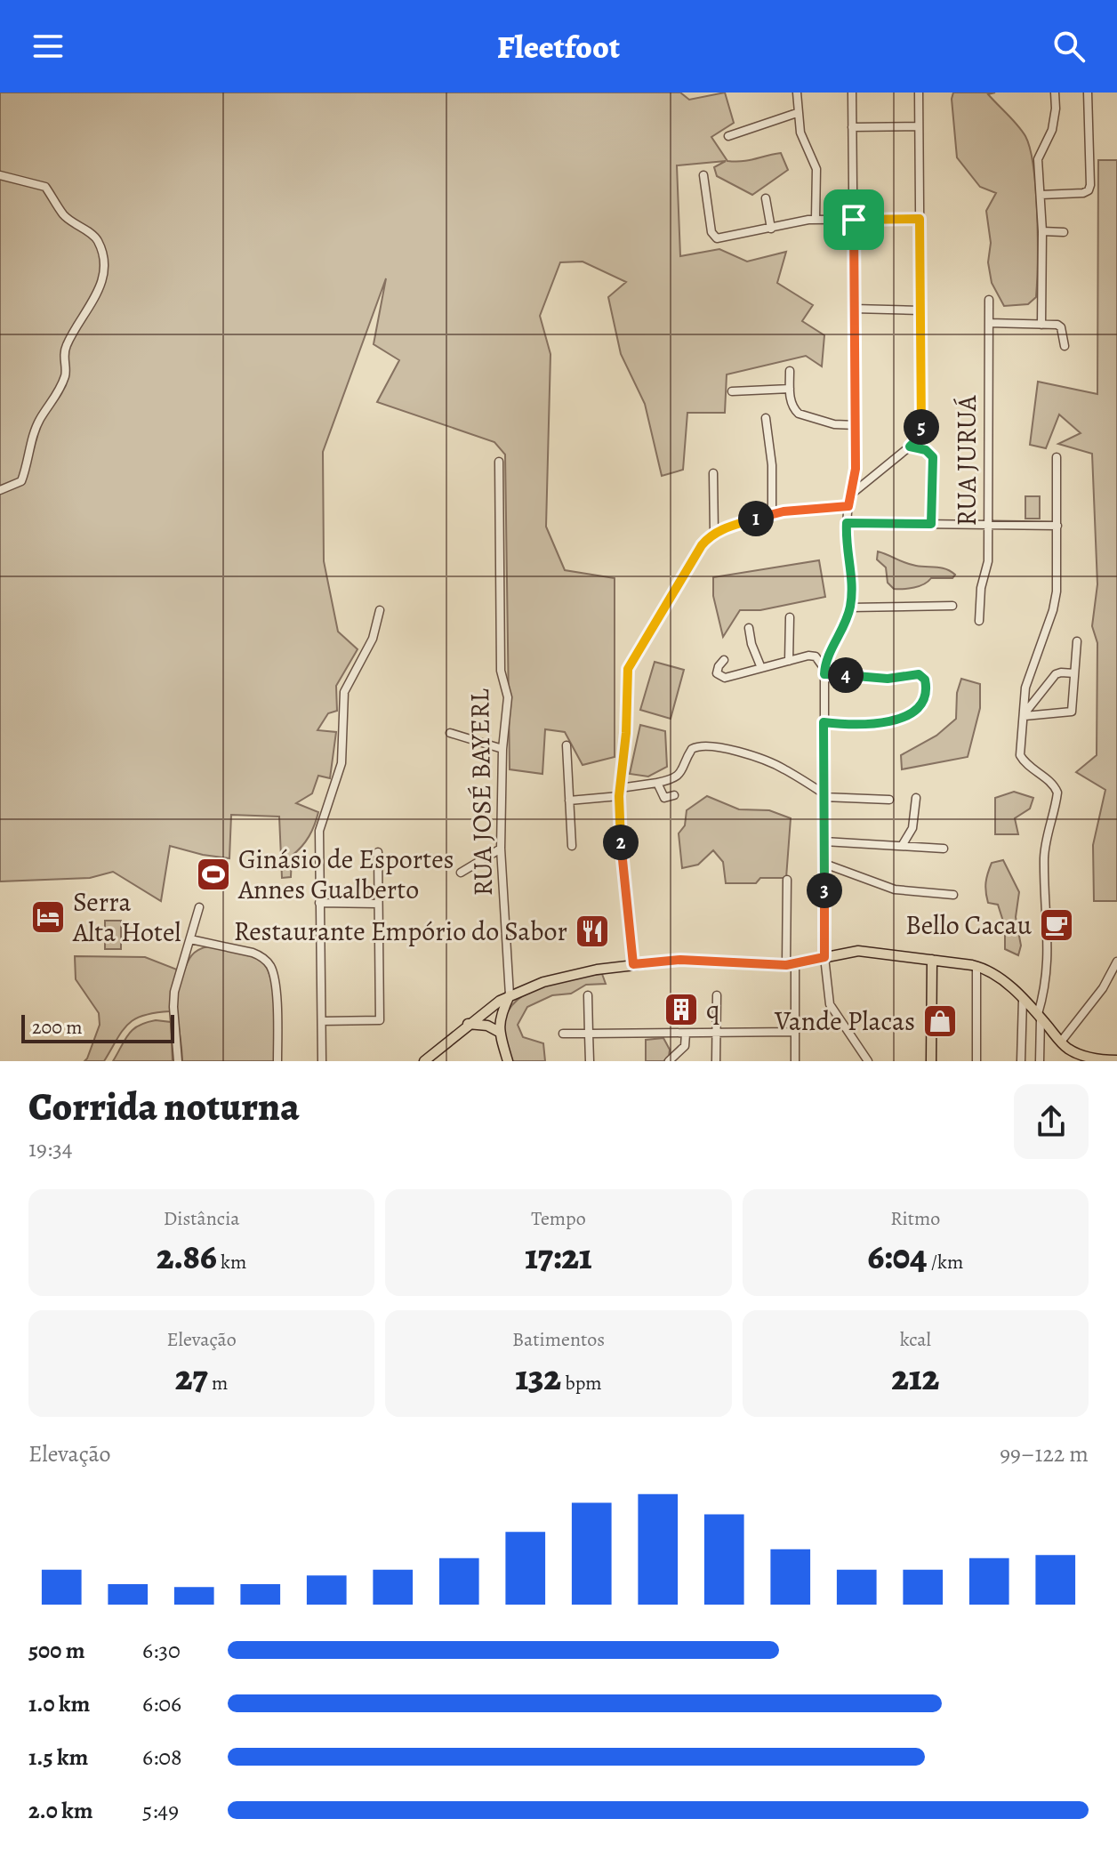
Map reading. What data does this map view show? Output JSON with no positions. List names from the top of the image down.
{
  "streets": {
    "street": ["RUA JURUÁ", "RUA JOSÉ BAYERL"]
  },
  "places": {
    "sports": ["Ginásio de Esportes Annes Gualberto"],
    "hotel": ["Serra Alta Hotel"],
    "cafe": ["Bello Cacau"],
    "restaurant": ["Restaurante Empório do Sabor"],
    "building": ["q"],
    "shop": ["Vande Placas"]
  },
  "scale_bar": "200 m",
  "page": {
    "header": "Fleetfoot",
    "pins": [
      "5",
      "1",
      "4",
      "2",
      "3"
    ],
    "scale": "200 m",
    "heading": ["Corrida noturna", "19:34"],
    "stats": [
      ["Distância", "2.86 km"],
      ["Tempo", "17:21"],
      ["Ritmo", "6:04 /km"],
      ["Elevação", "27 m"],
      ["Batimentos", "132 bpm"],
      ["kcal", "212"]
    ],
    "chart": ["Elevação", "99–122 m"],
    "list": [
      {
        "name": "500 m",
        "note": "6:30"
      },
      {
        "name": "1.0 km",
        "note": "6:06"
      },
      {
        "name": "1.5 km",
        "note": "6:08"
      },
      {
        "name": "2.0 km",
        "note": "5:49"
      }
    ]
  }
}
